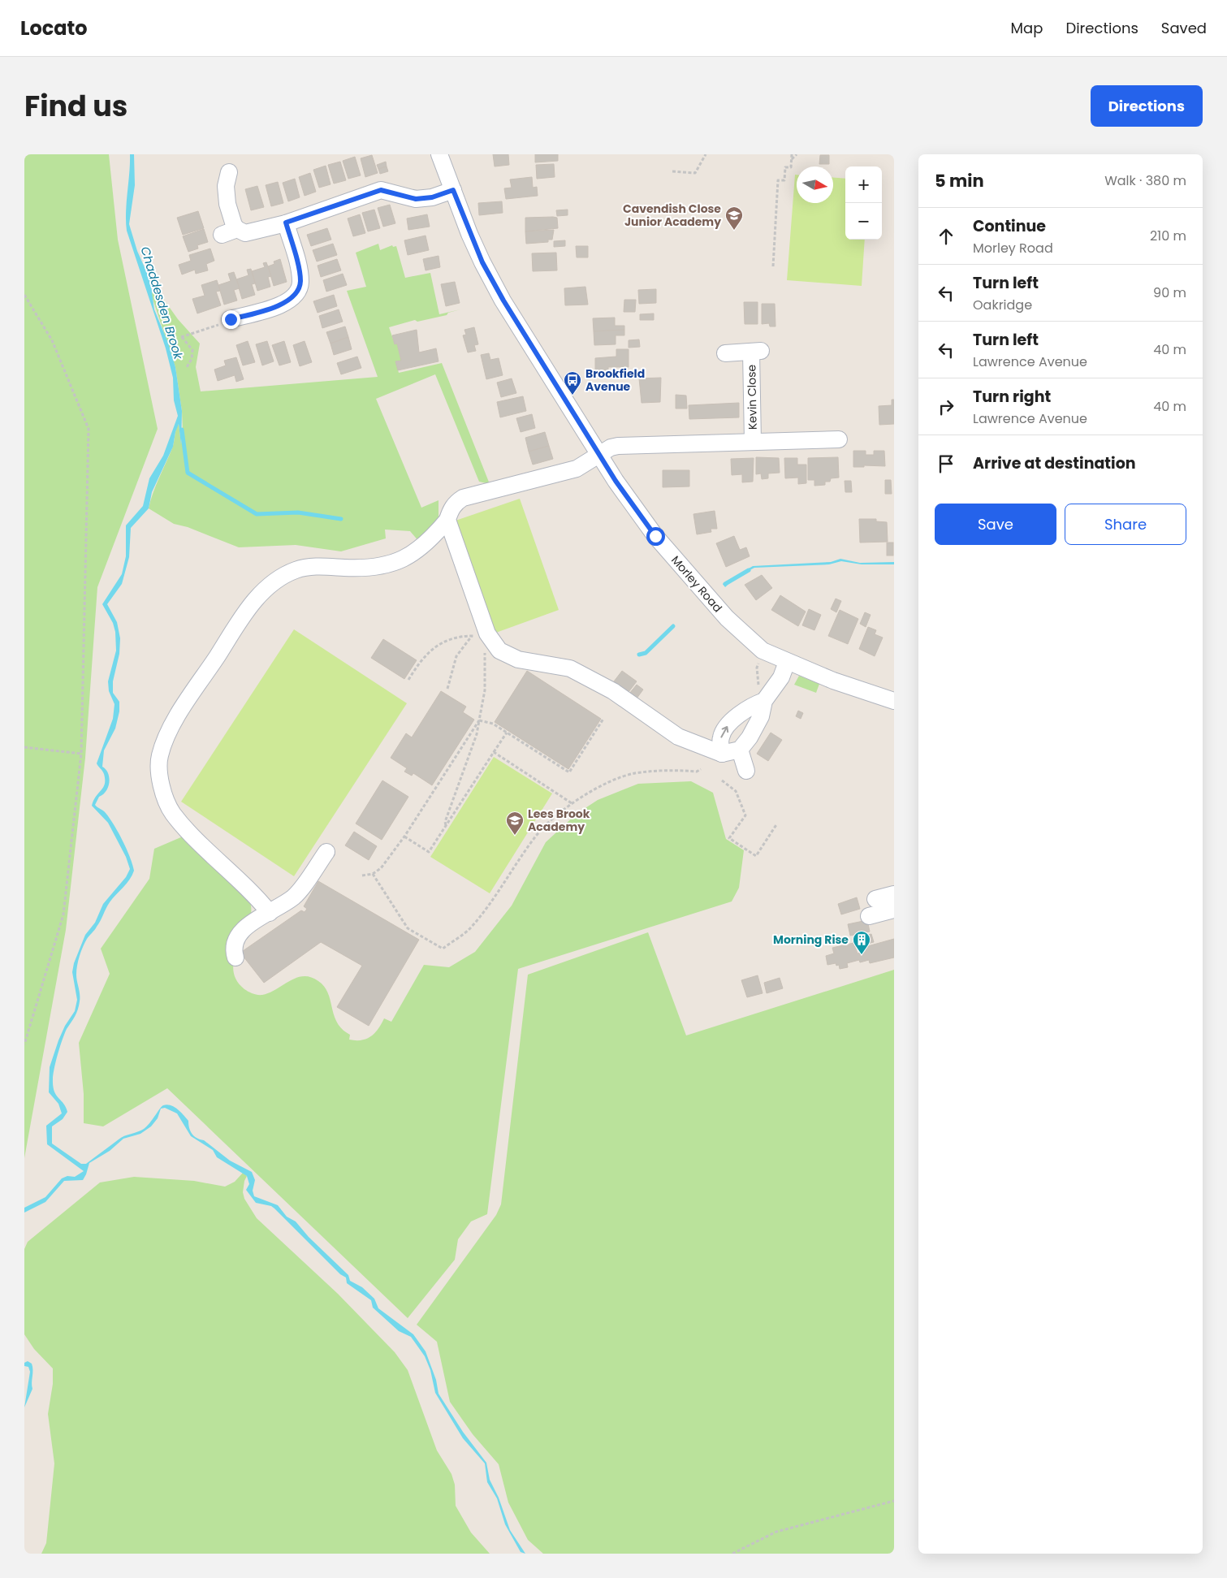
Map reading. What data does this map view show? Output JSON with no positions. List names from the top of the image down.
{
  "streets": {
    "street": ["Kevin Close", "Morley Road"]
  },
  "water": ["Chaddesden Brook"],
  "places": {
    "school or university": ["Cavendish Close Junior Academy", "Lees Brook Academy"],
    "bus stop": ["Brookfield Avenue"],
    "building": ["Morning Rise"]
  },
  "north": "right",
  "page": {
    "header": "Locato",
    "nav": ["Map", "Directions", "Saved"],
    "title": "Find us",
    "buttons": [
      "Directions",
      ["Save", "Share"]
    ],
    "heading": ["5 min", "Walk · 380 m"],
    "map_buttons": ["+", "−"],
    "list": [
      ["Continue", "Morley Road", "210 m"],
      ["Turn left", "Oakridge", "90 m"],
      ["Turn left", "Lawrence Avenue", "40 m"],
      ["Turn right", "Lawrence Avenue", "40 m"],
      "Arrive at destination"
    ]
  }
}
